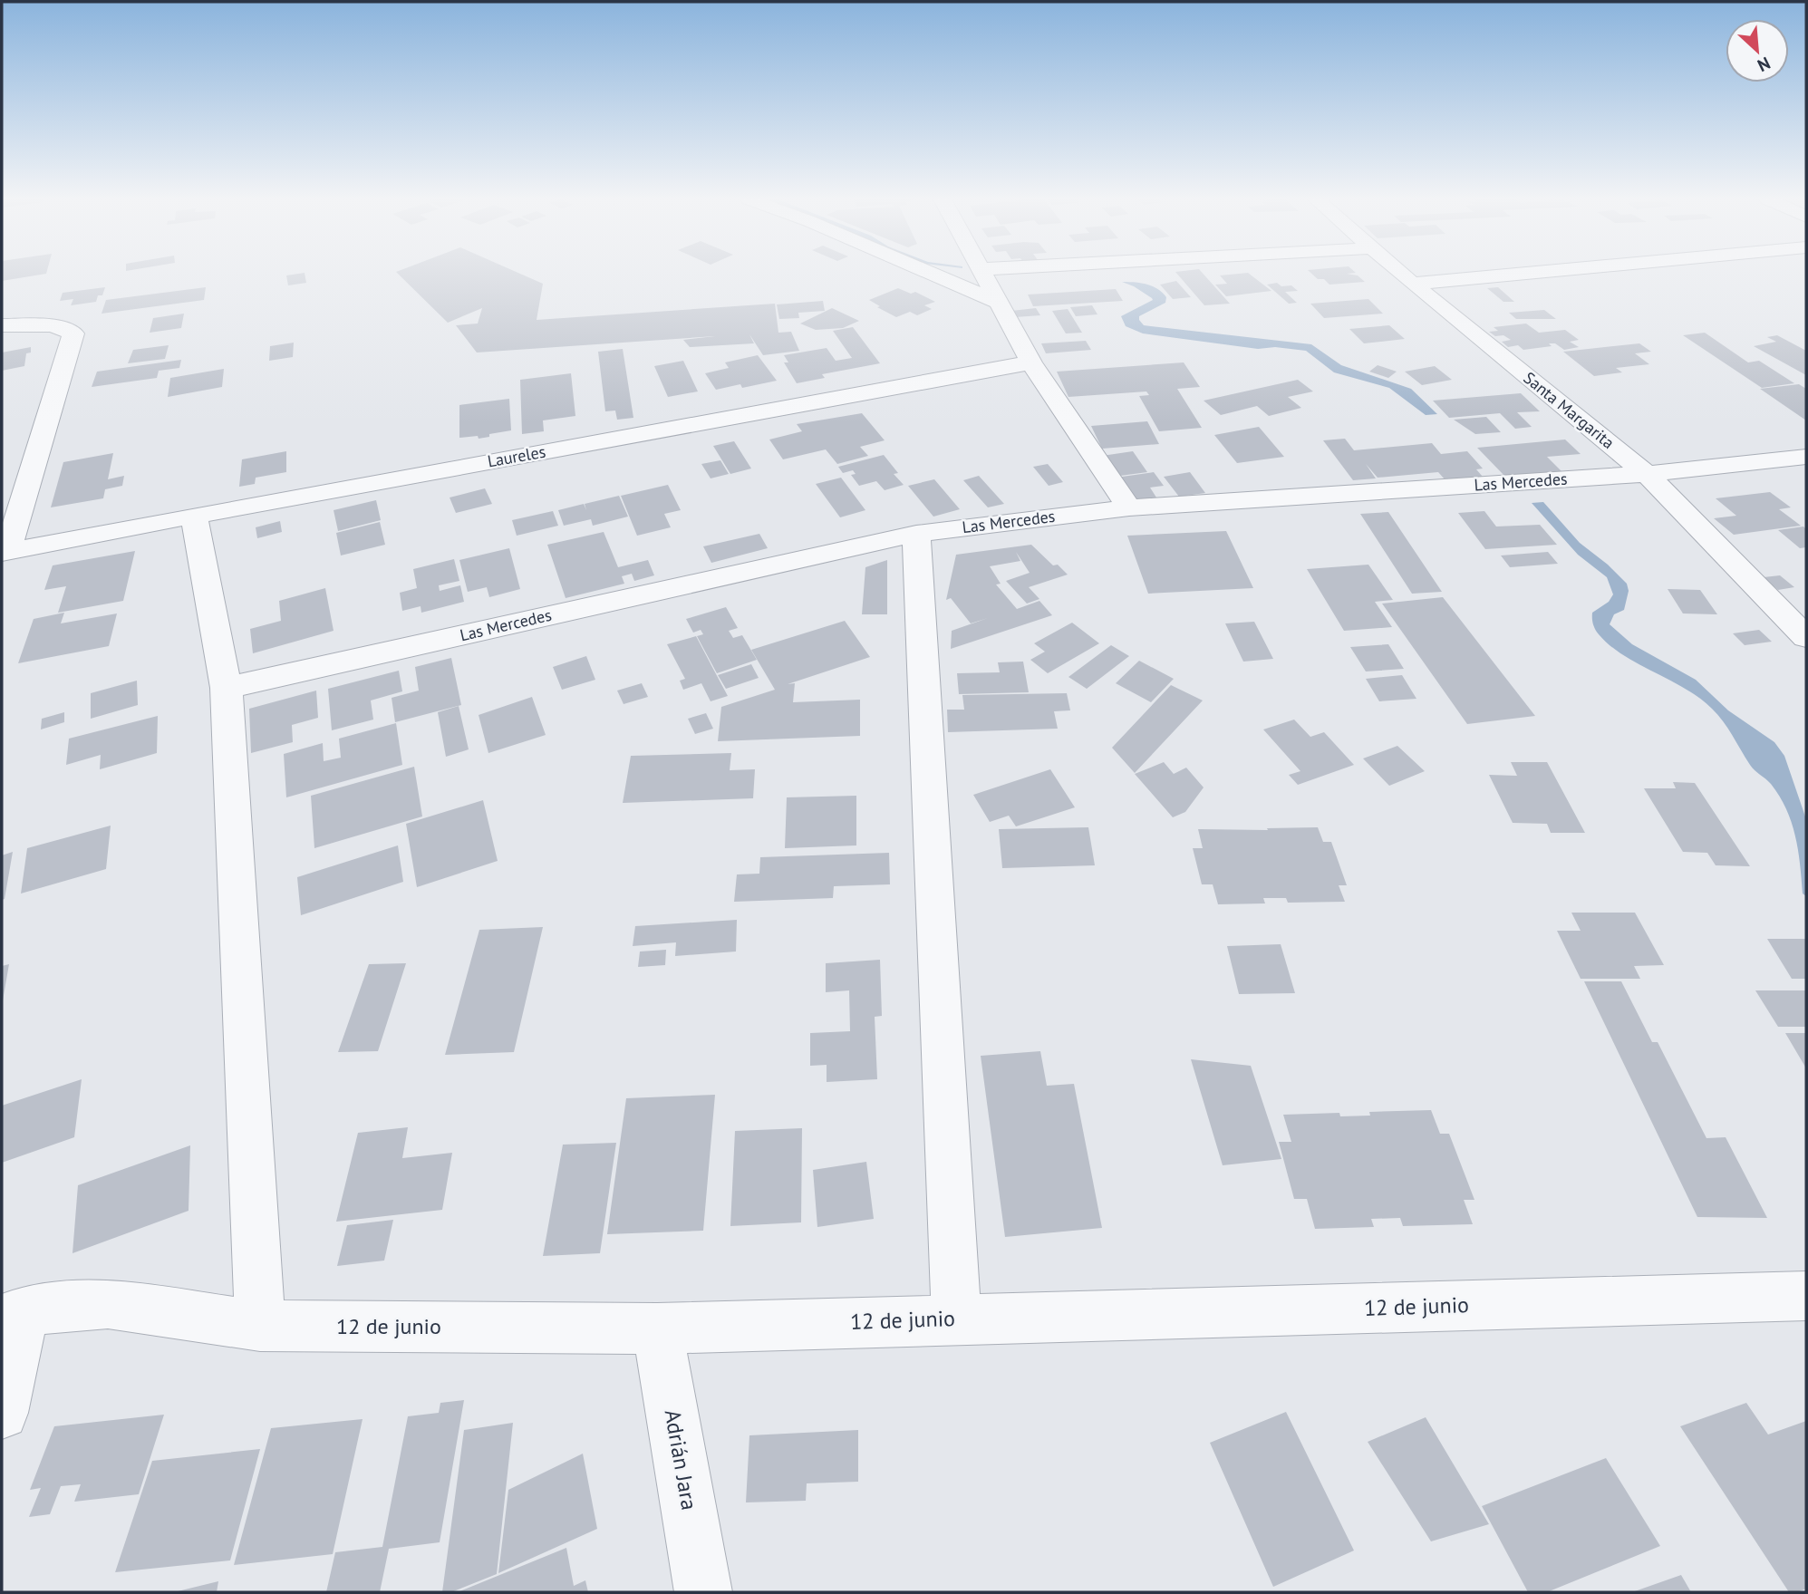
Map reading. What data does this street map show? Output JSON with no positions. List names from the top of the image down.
{
  "streets": {
    "street": [
      "Santa Margarita",
      "Laureles",
      "Las Mercedes",
      "12 de junio",
      "Adrián Jara"
    ]
  },
  "crossings": [
    ["Santa Margarita", "Las Mercedes"],
    ["12 de junio", "Adrián Jara"]
  ],
  "north": "bottom right"
}
